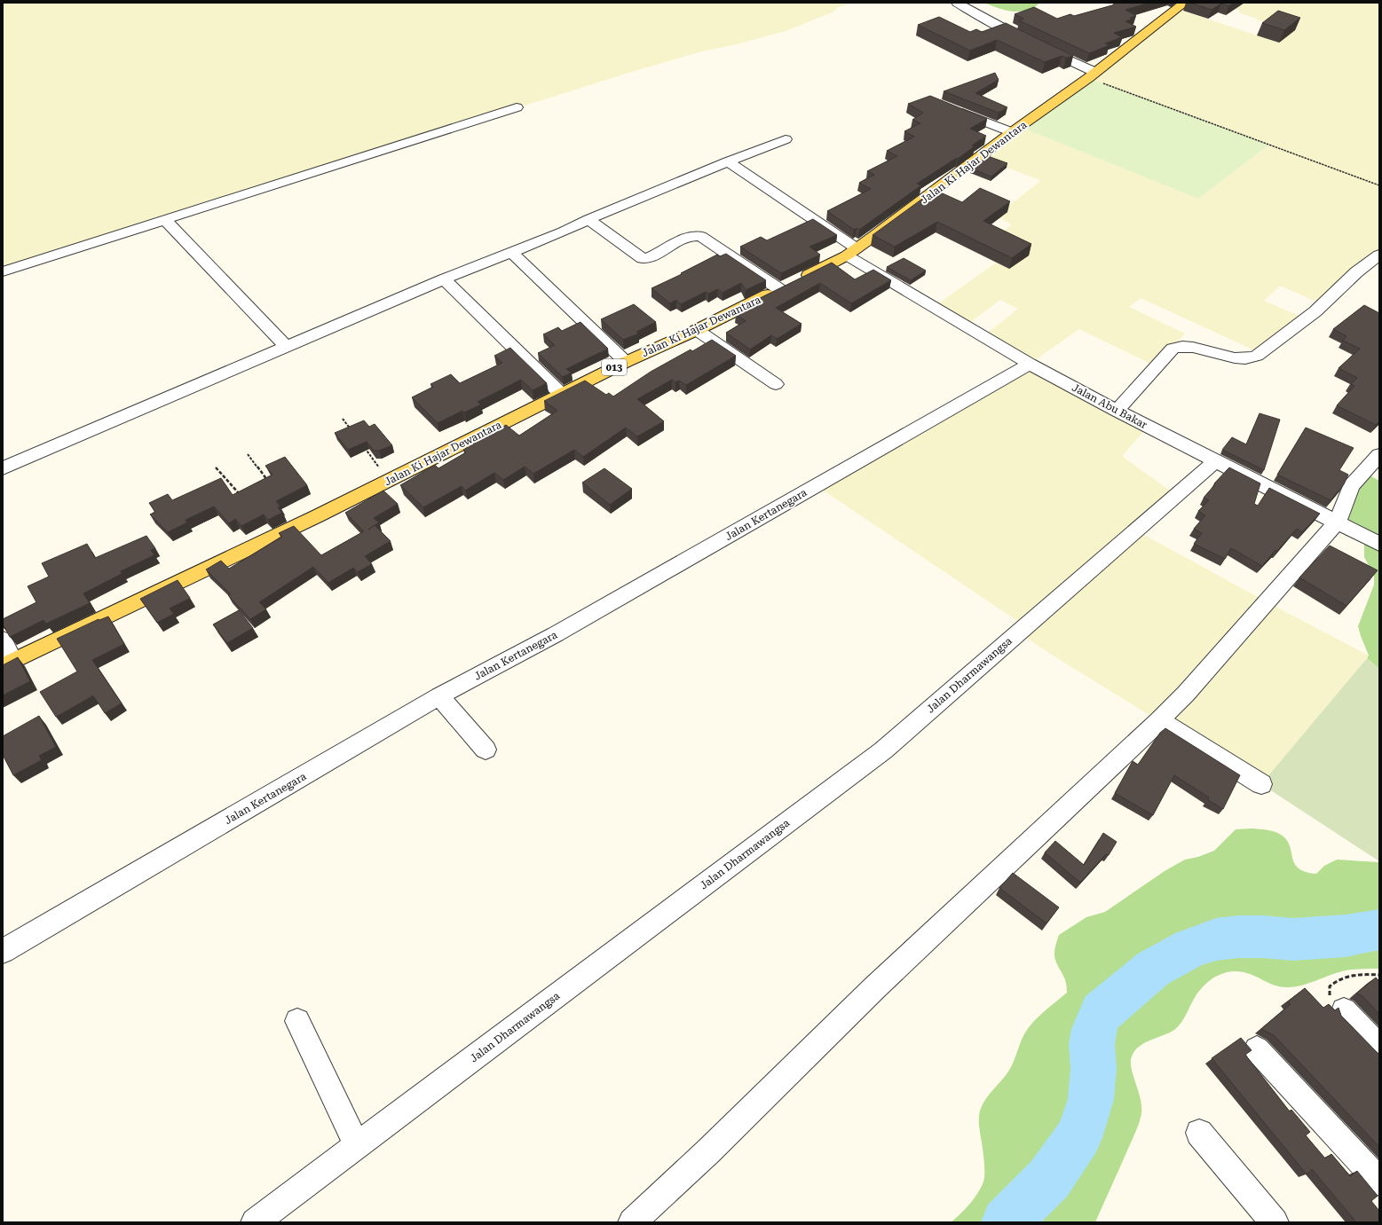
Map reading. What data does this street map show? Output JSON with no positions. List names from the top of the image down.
{
  "streets": {
    "main road": ["Jalan Ki Hajar Dewantara", "013"],
    "street": ["Jalan Abu Bakar", "Jalan Kertanegara", "Jalan Dharmawangsa"]
  },
  "crossings": [
    ["Jalan Ki Hajar Dewantara", "Jalan Abu Bakar"],
    ["Jalan Abu Bakar", "Jalan Kertanegara"],
    ["Jalan Abu Bakar", "Jalan Dharmawangsa"]
  ]
}
